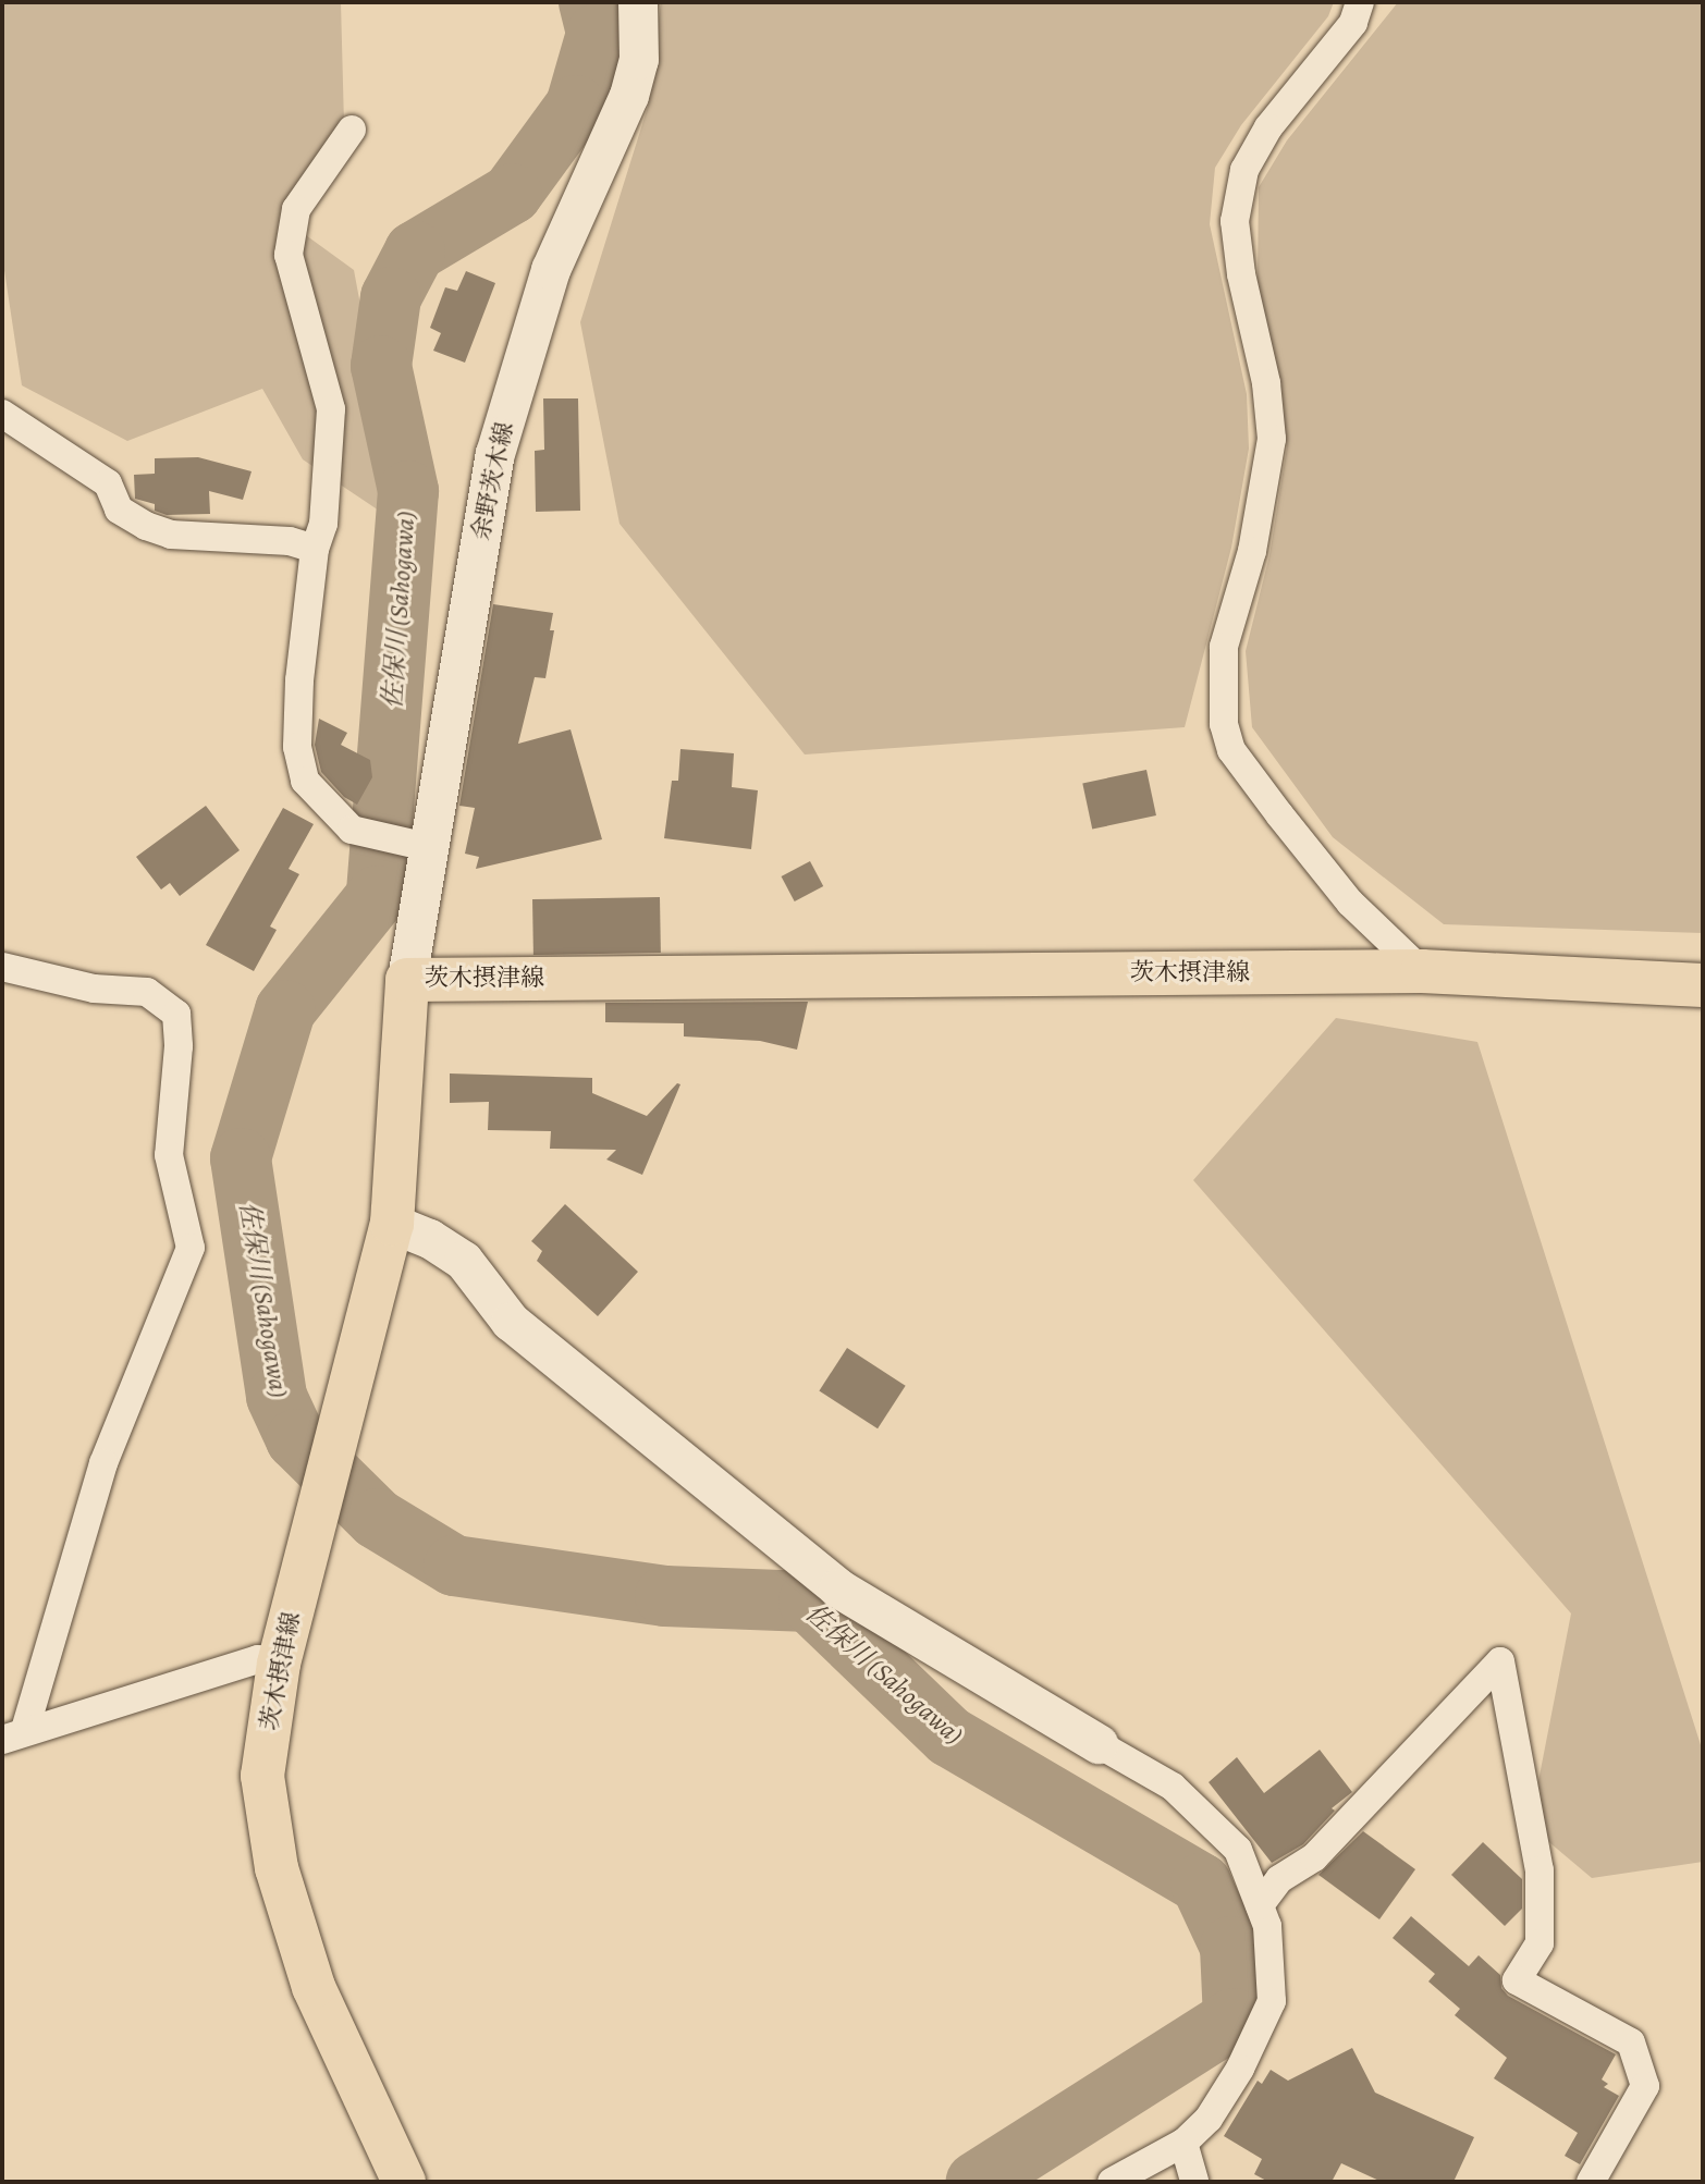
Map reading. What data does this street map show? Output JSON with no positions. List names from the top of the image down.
{
  "streets": {
    "main road": ["余野茨木線", "茨木摂津線"]
  },
  "crossings": [
    ["余野茨木線", "茨木摂津線"]
  ],
  "water": ["佐保川 (Sahogawa)"]
}
